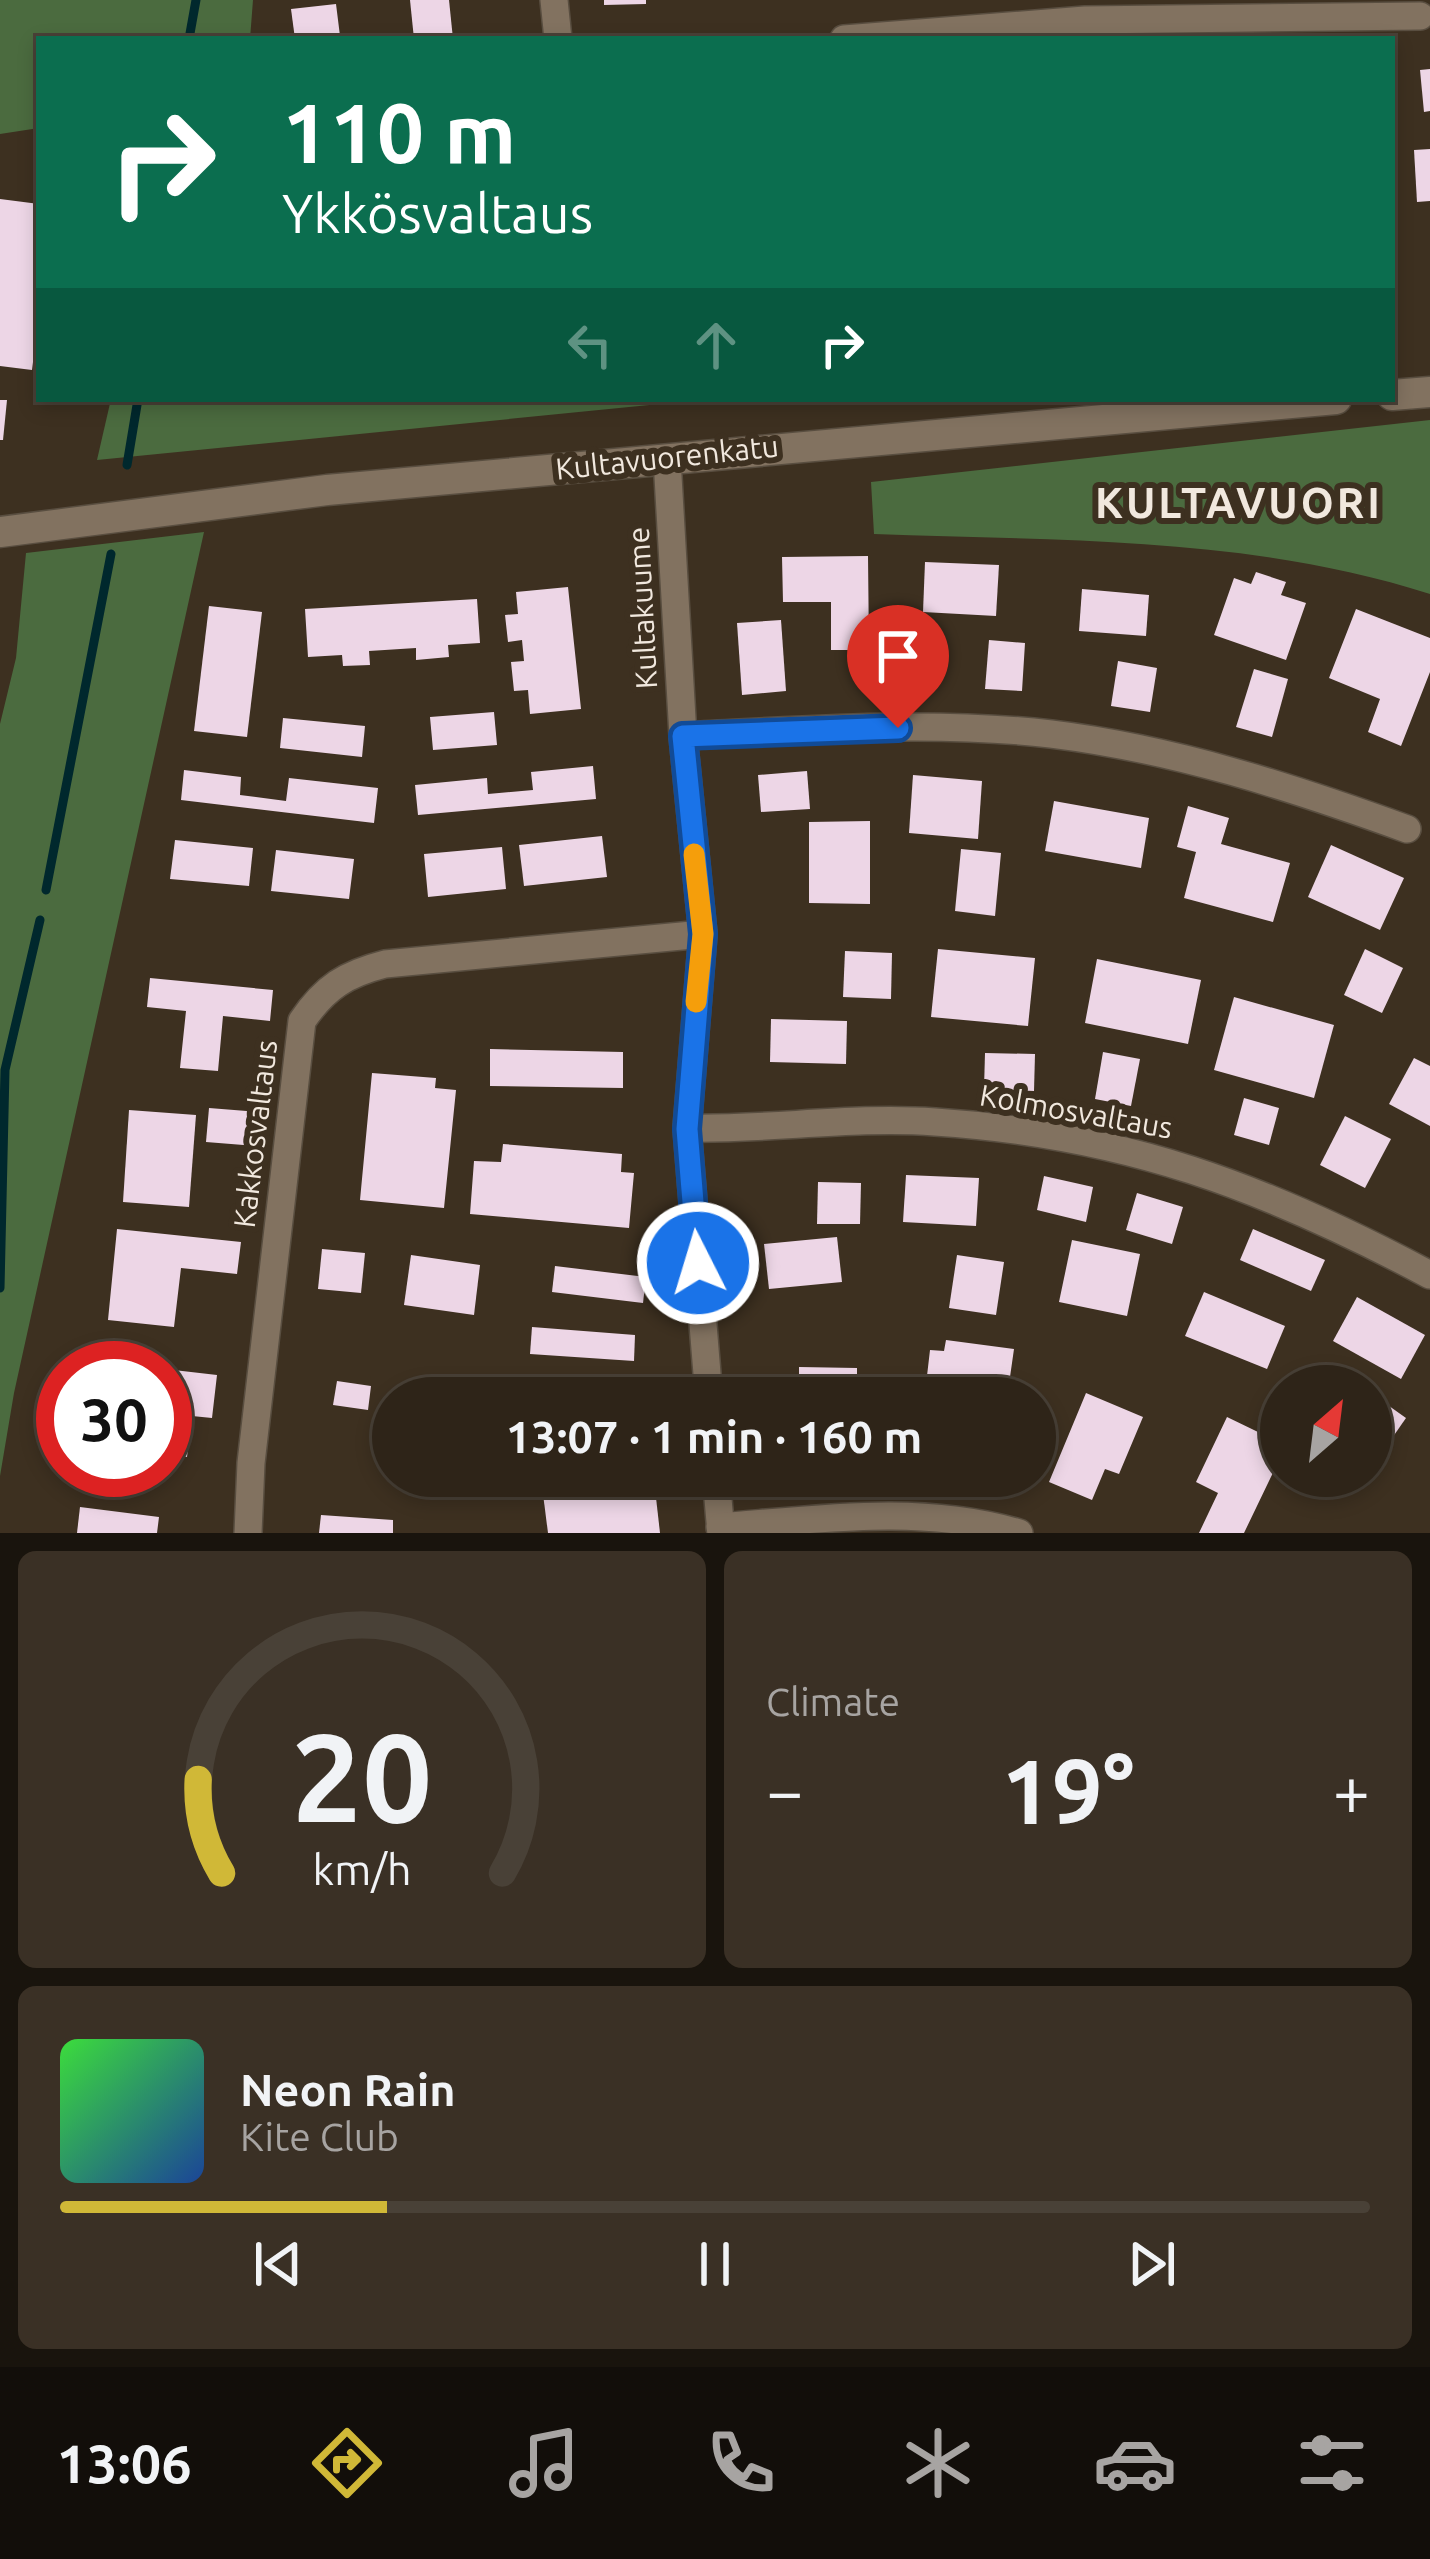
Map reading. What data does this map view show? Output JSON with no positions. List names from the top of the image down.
{
  "streets": {
    "street": [
      "Kultavuorenkatu",
      "Kultakuume",
      "Kolmosvaltaus",
      "Kakkosvaltaus"
    ]
  },
  "crossings": [
    ["Kultavuorenkatu", "Kultakuume"],
    ["Kultakuume", "Kolmosvaltaus"],
    ["Kultakuume", "Kakkosvaltaus"]
  ],
  "districts": ["KULTAVUORI"],
  "north": "top right",
  "page": {
    "turn": ["110 m", "Ykkösvaltaus"],
    "limit": "30",
    "trip": "13:07 · 1 min · 160 m",
    "tile": "Climate",
    "heat": ["−", "19°", "+"],
    "song": ["Neon Rain", "Kite Club"],
    "tabs": "13:06",
    "gauge": ["20", "km/h"]
  }
}
